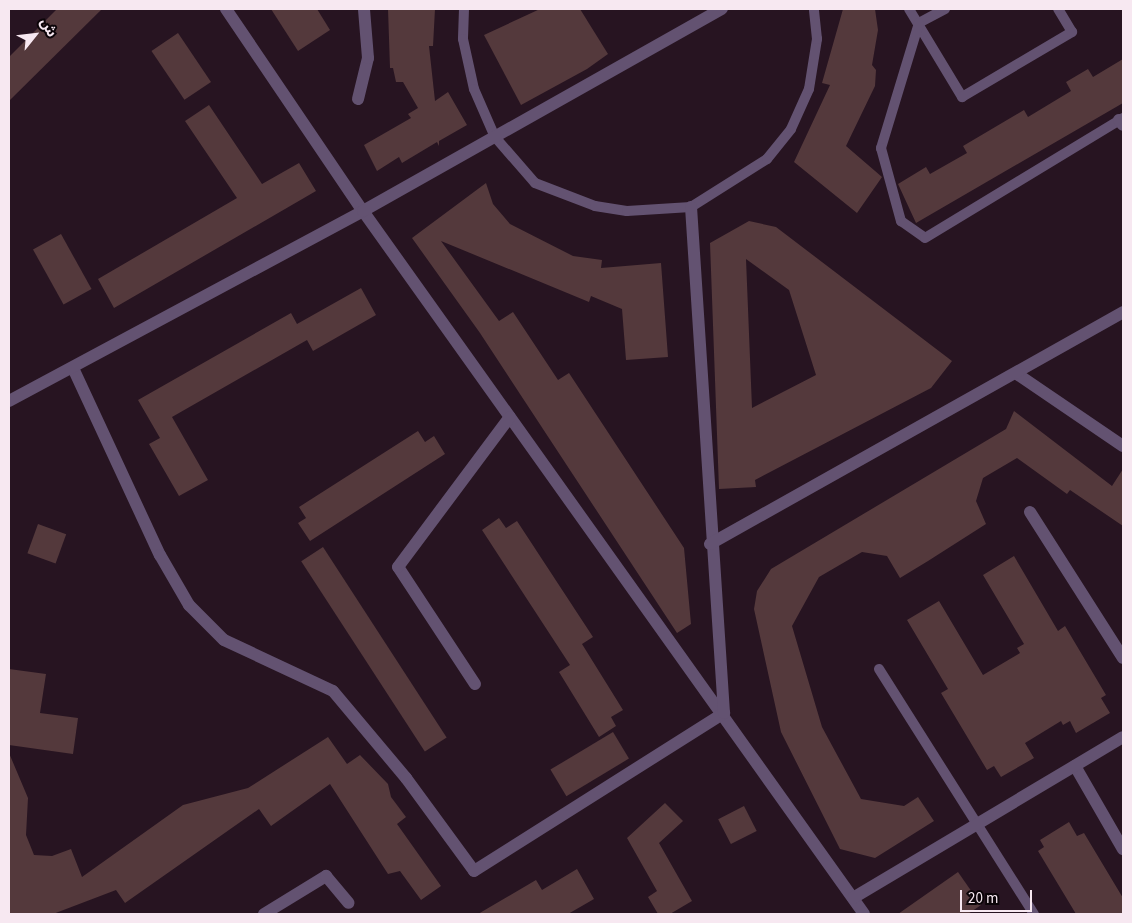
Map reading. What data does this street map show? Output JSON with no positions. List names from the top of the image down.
{
  "scale_bar": "20 m",
  "north": "top right"
}
